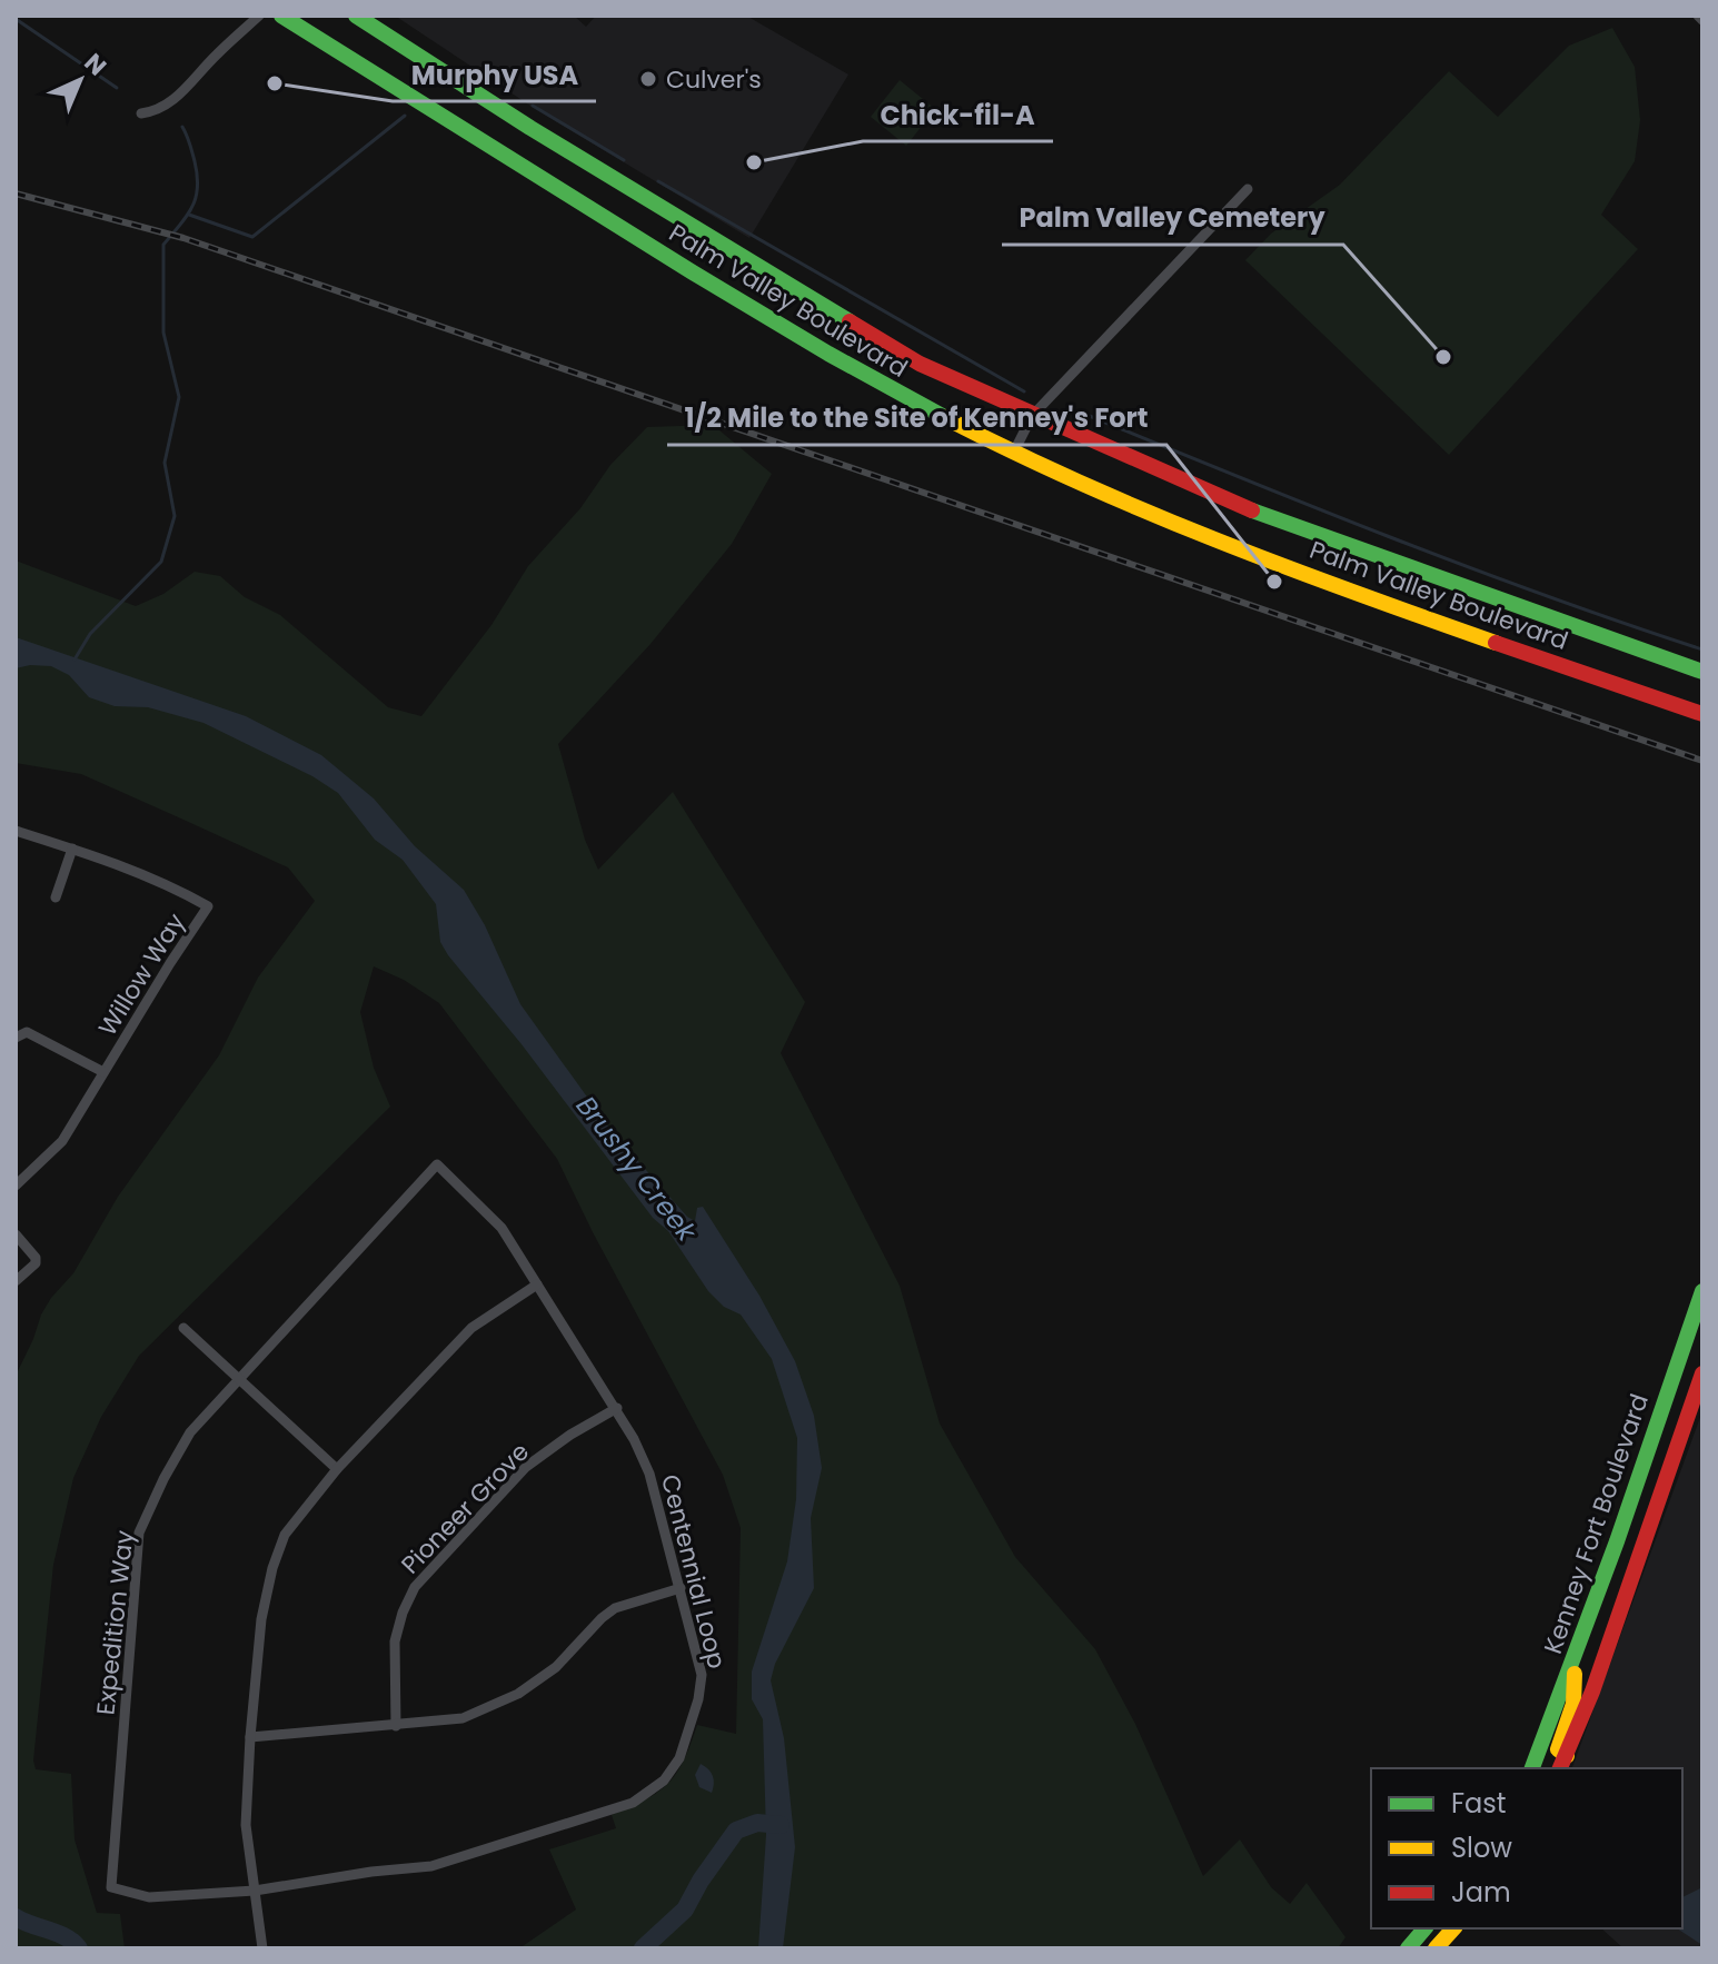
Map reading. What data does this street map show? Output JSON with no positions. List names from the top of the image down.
{
  "streets": {
    "main road": ["Palm Valley Boulevard", "Kenney Fort Boulevard"],
    "street": [
      "Willow Way",
      "Pioneer Grove",
      "Centennial Loop",
      "Expedition Way"
    ]
  },
  "crossings": [
    ["Pioneer Grove", "Centennial Loop"],
    ["Centennial Loop", "Expedition Way"]
  ],
  "water": ["Brushy Creek"],
  "places": [
    "Culver's",
    "Murphy USA",
    "Chick-fil-A",
    "Palm Valley Cemetery",
    "1/2 Mile to the Site of Kenney's Fort"
  ],
  "legend": ["Fast", "Slow", "Jam"],
  "north": "top right"
}
